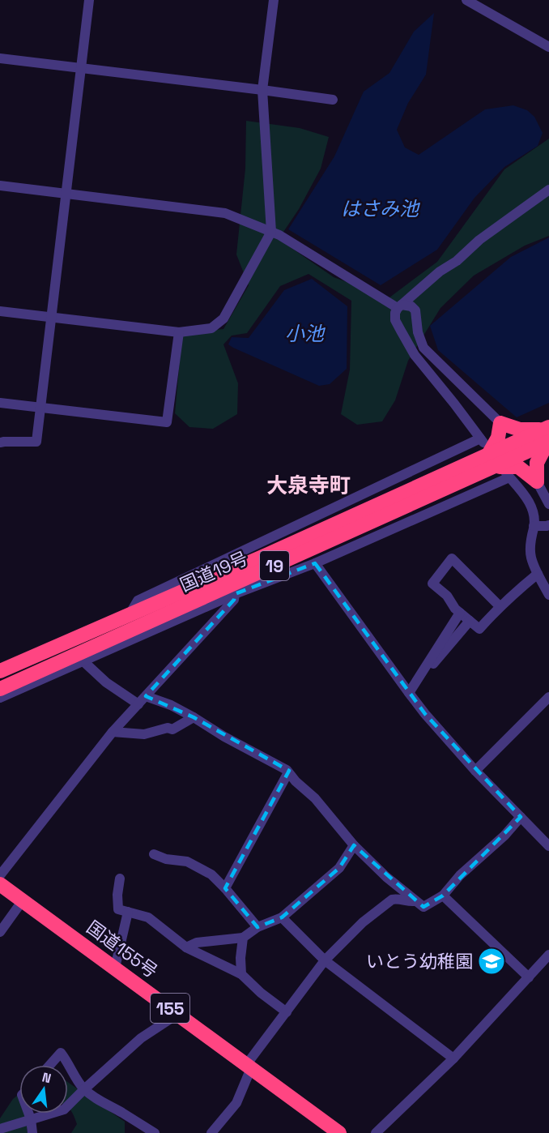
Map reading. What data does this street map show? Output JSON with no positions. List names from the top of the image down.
{
  "streets": {
    "highway": [
      "19",
      "国道19号",
      "国道155号",
      "155"
    ]
  },
  "districts": ["大泉寺町"],
  "water": ["はさみ池", "小池"],
  "places": {
    "school or university": ["いとう幼稚園"]
  },
  "north": "top"
}
